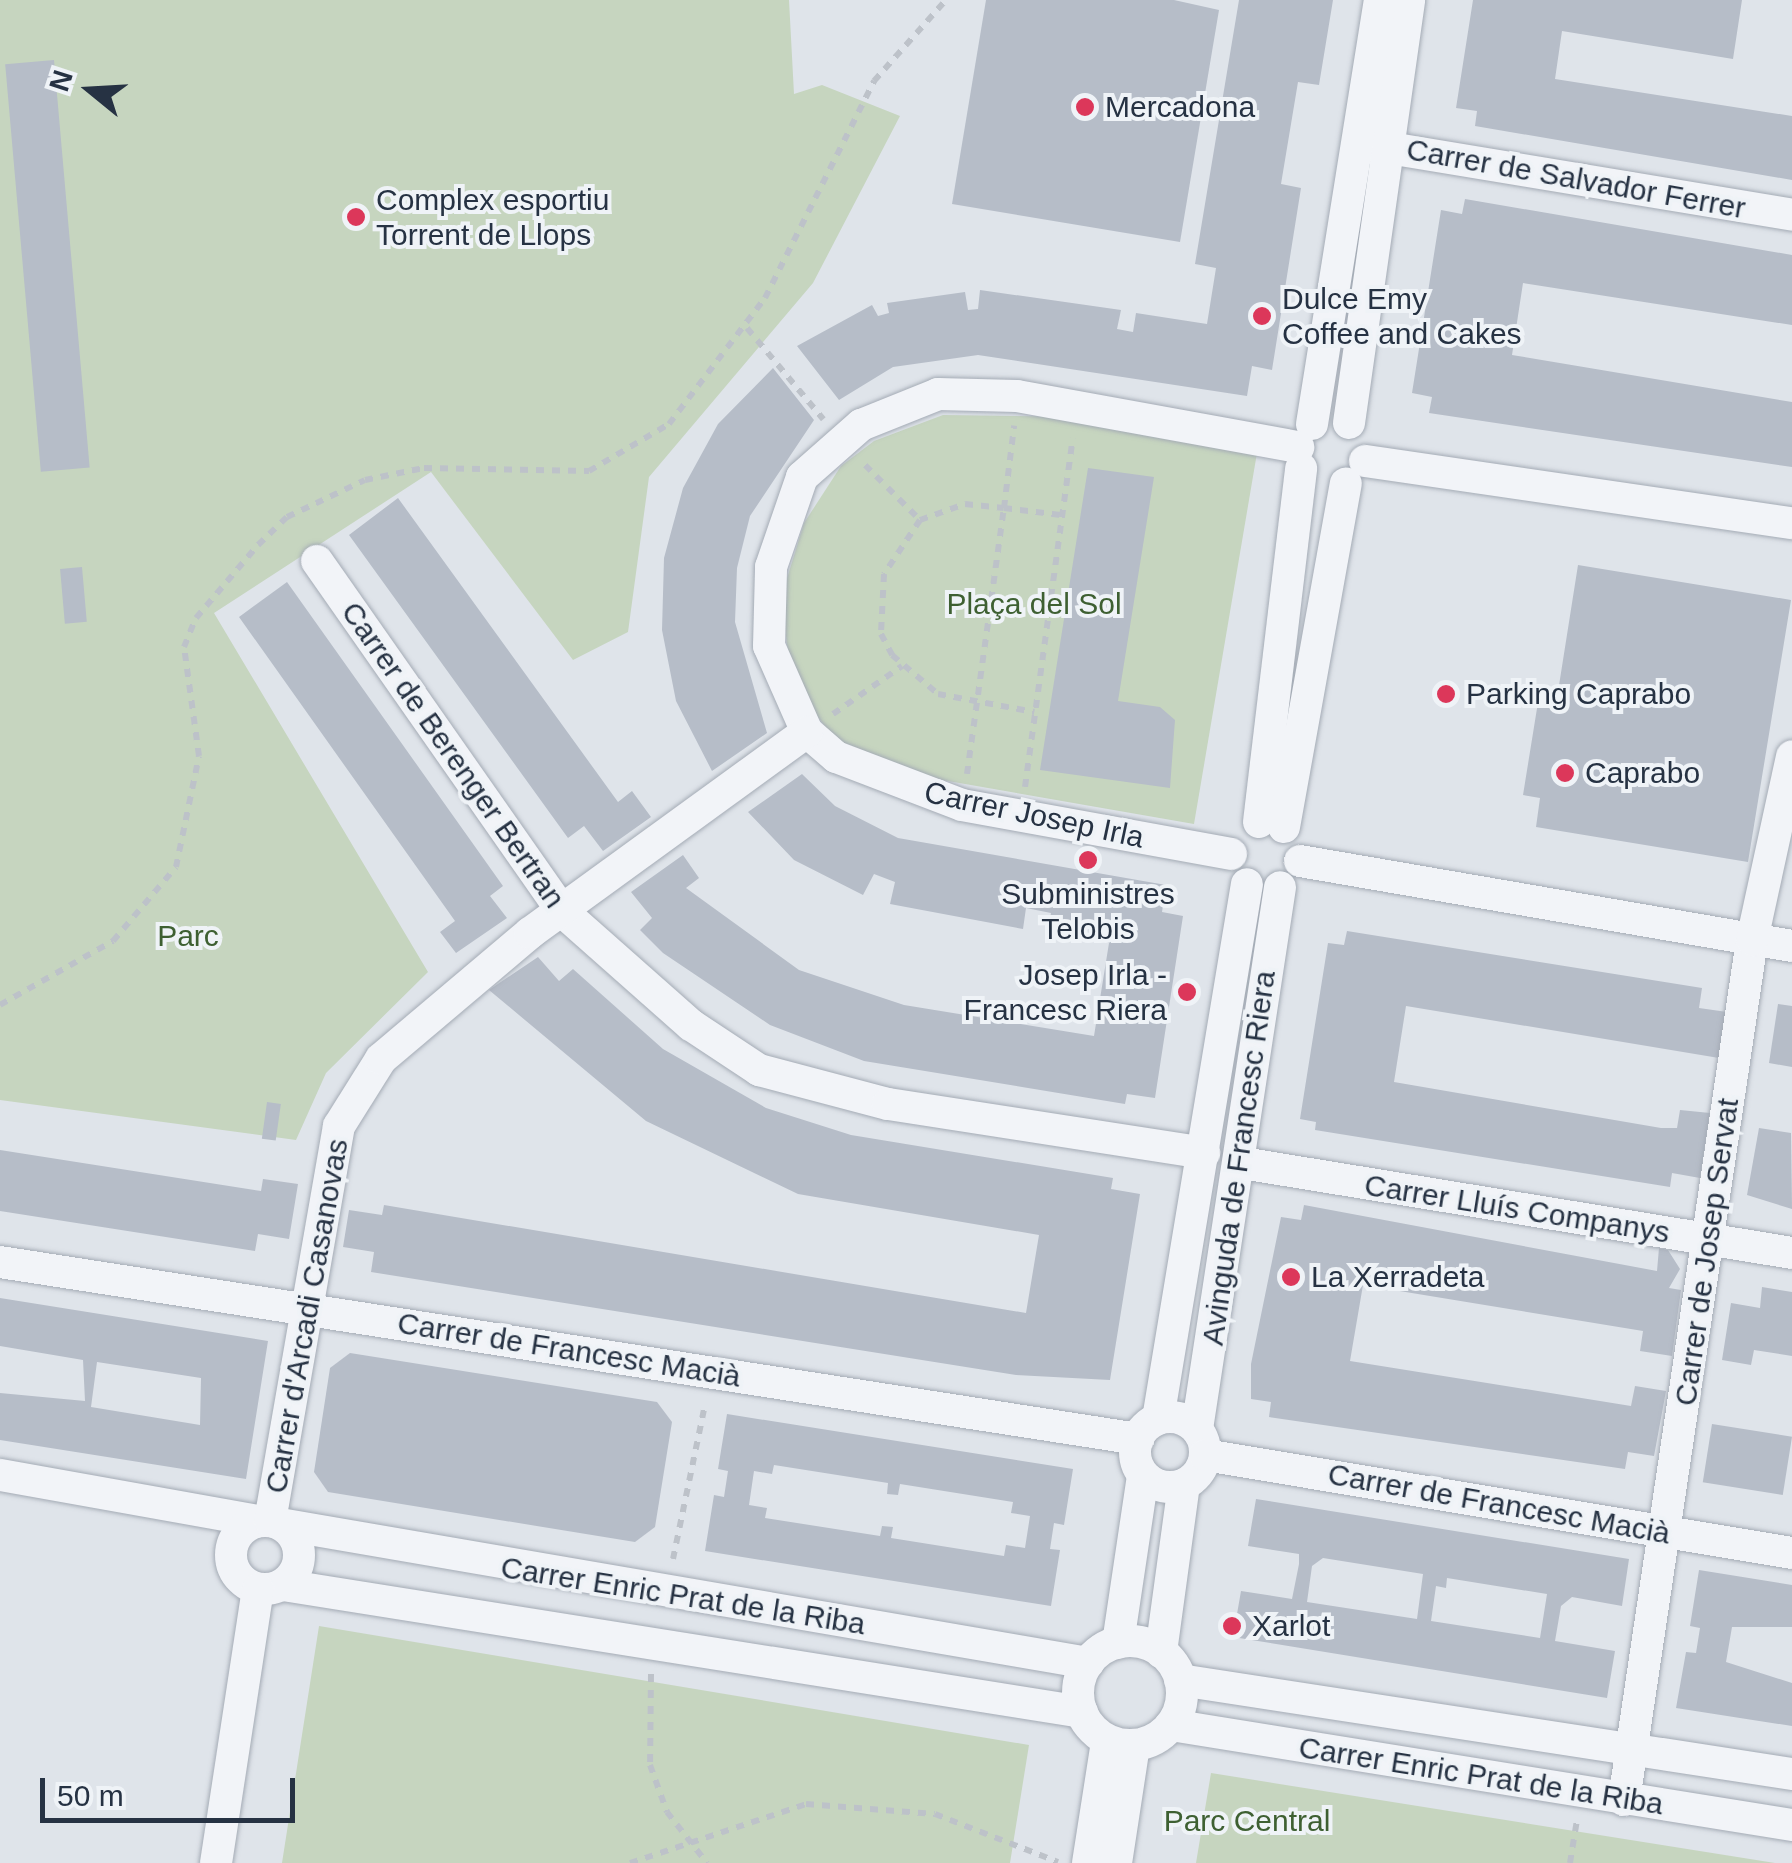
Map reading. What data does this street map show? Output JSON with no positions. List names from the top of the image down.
{
  "streets": {
    "street": [
      "Carrer de Salvador Ferrer",
      "Carrer de Berenger Bertran",
      "Carrer Josep Irla",
      "Avinguda de Francesc Riera",
      "Carrer Lluís Companys",
      "Carrer de Josep Servat",
      "Carrer d'Arcadi Casanovas",
      "Carrer de Francesc Macià",
      "Carrer Enric Prat de la Riba"
    ]
  },
  "crossings": [
    ["Carrer de Berenger Bertran", "Avinguda de Francesc Riera"],
    ["Carrer de Berenger Bertran", "Carrer d'Arcadi Casanovas"],
    ["Carrer Josep Irla", "Avinguda de Francesc Riera"],
    ["Carrer Josep Irla", "Carrer d'Arcadi Casanovas"],
    ["Avinguda de Francesc Riera", "Carrer Lluís Companys"],
    ["Avinguda de Francesc Riera", "Carrer de Francesc Macià"],
    ["Carrer Lluís Companys", "Carrer de Josep Servat"],
    ["Carrer de Josep Servat", "Carrer de Francesc Macià"],
    ["Carrer de Josep Servat", "Carrer Enric Prat de la Riba"],
    ["Carrer d'Arcadi Casanovas", "Carrer de Francesc Macià"],
    ["Carrer d'Arcadi Casanovas", "Carrer Enric Prat de la Riba"]
  ],
  "parks": ["Plaça del Sol", "Parc", "Parc Central"],
  "places": [
    "Mercadona",
    "Complex esportiu Torrent de Llops",
    "Dulce Emy Coffee and Cakes",
    "Parking Caprabo",
    "Caprabo",
    "Subministres Telobis",
    "Josep Irla - Francesc Riera",
    "La Xerradeta",
    "Xarlot"
  ],
  "scale_bar": "50 m",
  "north": "left"
}
